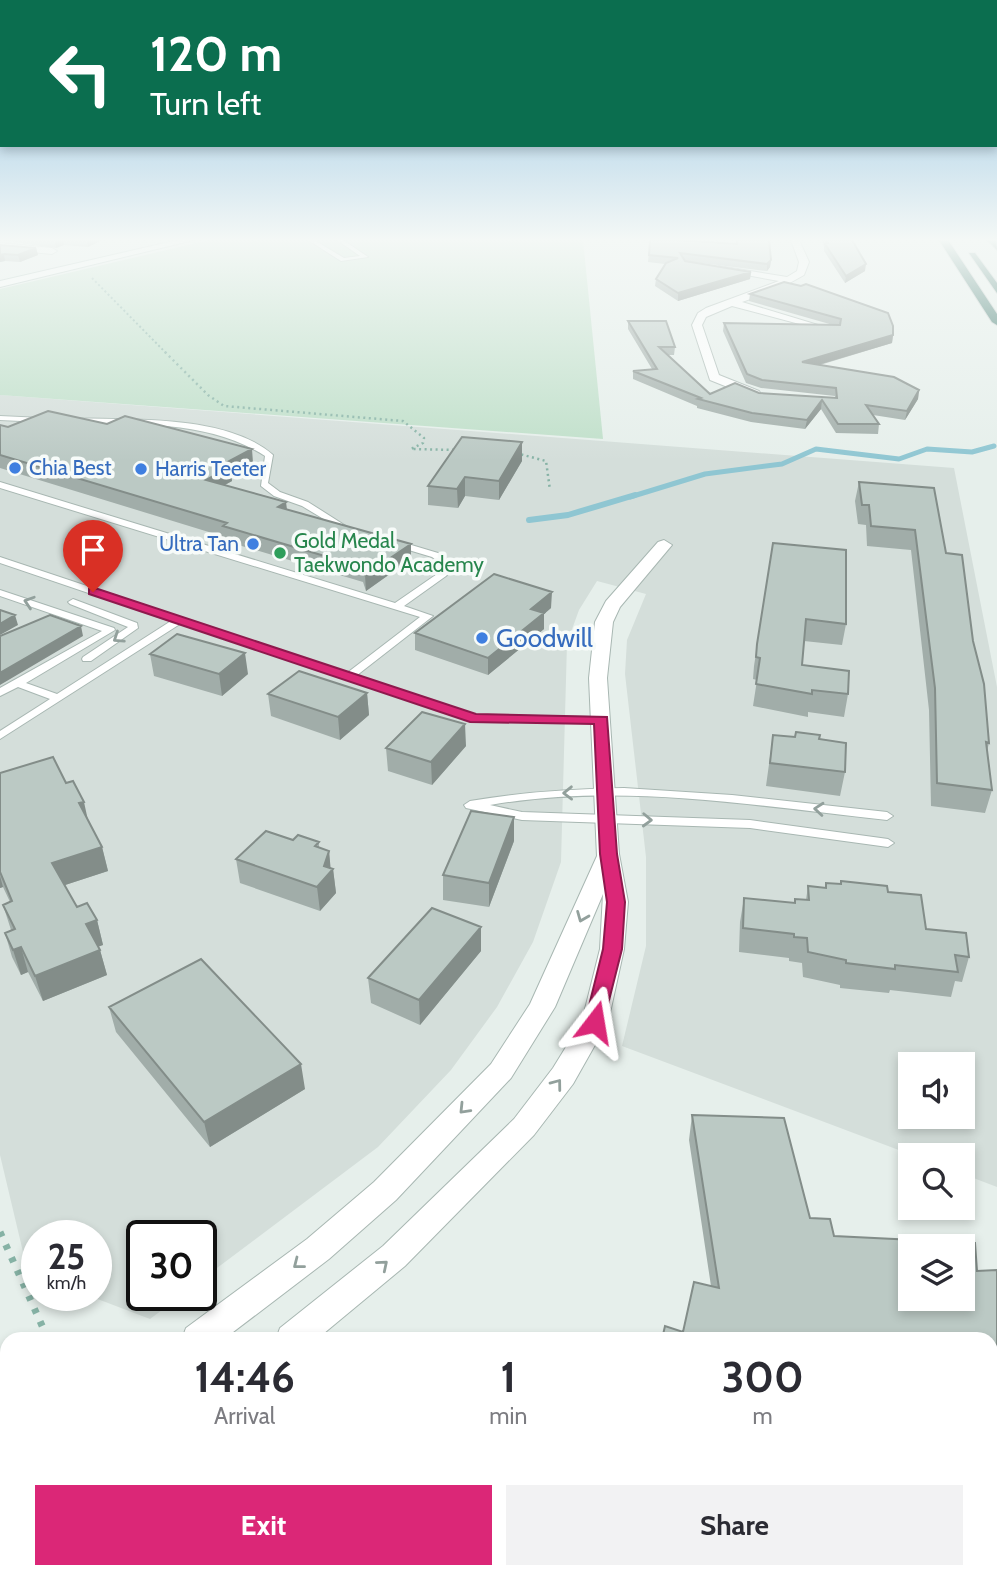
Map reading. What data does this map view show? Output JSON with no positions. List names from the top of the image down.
{
  "places": [
    "Chia Best",
    "Harris Teeter",
    "Ultra Tan",
    "Gold Medal Taekwondo Academy",
    "Goodwill"
  ],
  "page": {
    "turn": ["120 m", "Turn left"],
    "speed": "25 km/h",
    "limit": "30",
    "eta": [
      "14:46",
      "Arrival",
      "1",
      "min",
      "300",
      "m"
    ],
    "buttons": ["Exit", "Share"]
  }
}
